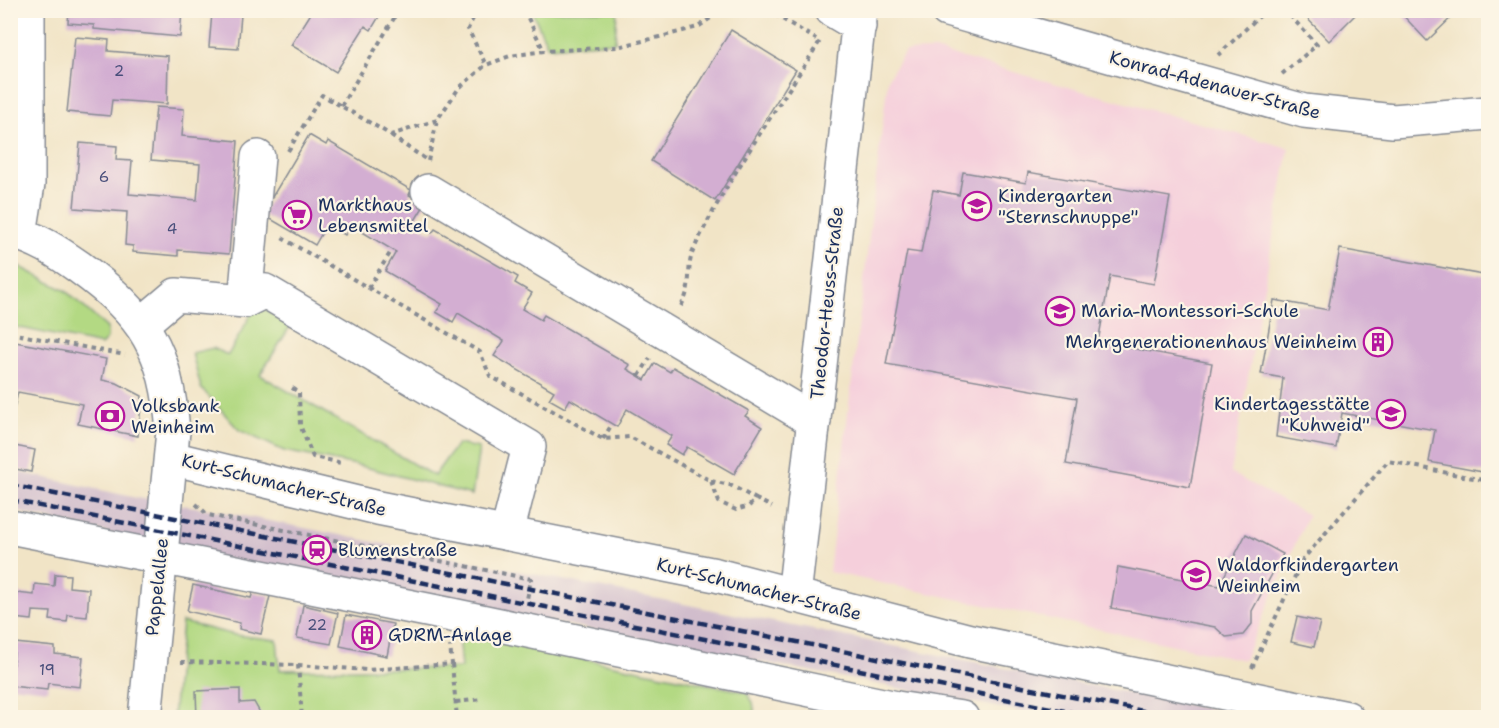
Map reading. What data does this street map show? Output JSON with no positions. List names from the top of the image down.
{
  "streets": {
    "street": [
      "Konrad-Adenauer-Straße",
      "Theodor-Heuss-Straße",
      "Kurt-Schumacher-Straße",
      "Pappelallee"
    ]
  },
  "crossings": [
    ["Theodor-Heuss-Straße", "Kurt-Schumacher-Straße"],
    ["Kurt-Schumacher-Straße", "Pappelallee"]
  ],
  "places": {
    "school or university": [
      "Kindergarten \"Sternschnuppe\"",
      "Maria-Montessori-Schule",
      "Kindertagesstätte \"Kuhweid\"",
      "Waldorfkindergarten Weinheim"
    ],
    "supermarket": ["Markthaus Lebensmittel"],
    "building": ["Mehrgenerationenhaus Weinheim", "GDRM-Anlage"],
    "bank": ["Volksbank Weinheim"],
    "station": ["Blumenstraße"]
  },
  "house_numbers": [
    "2",
    "6",
    "4",
    "22",
    "19"
  ]
}
